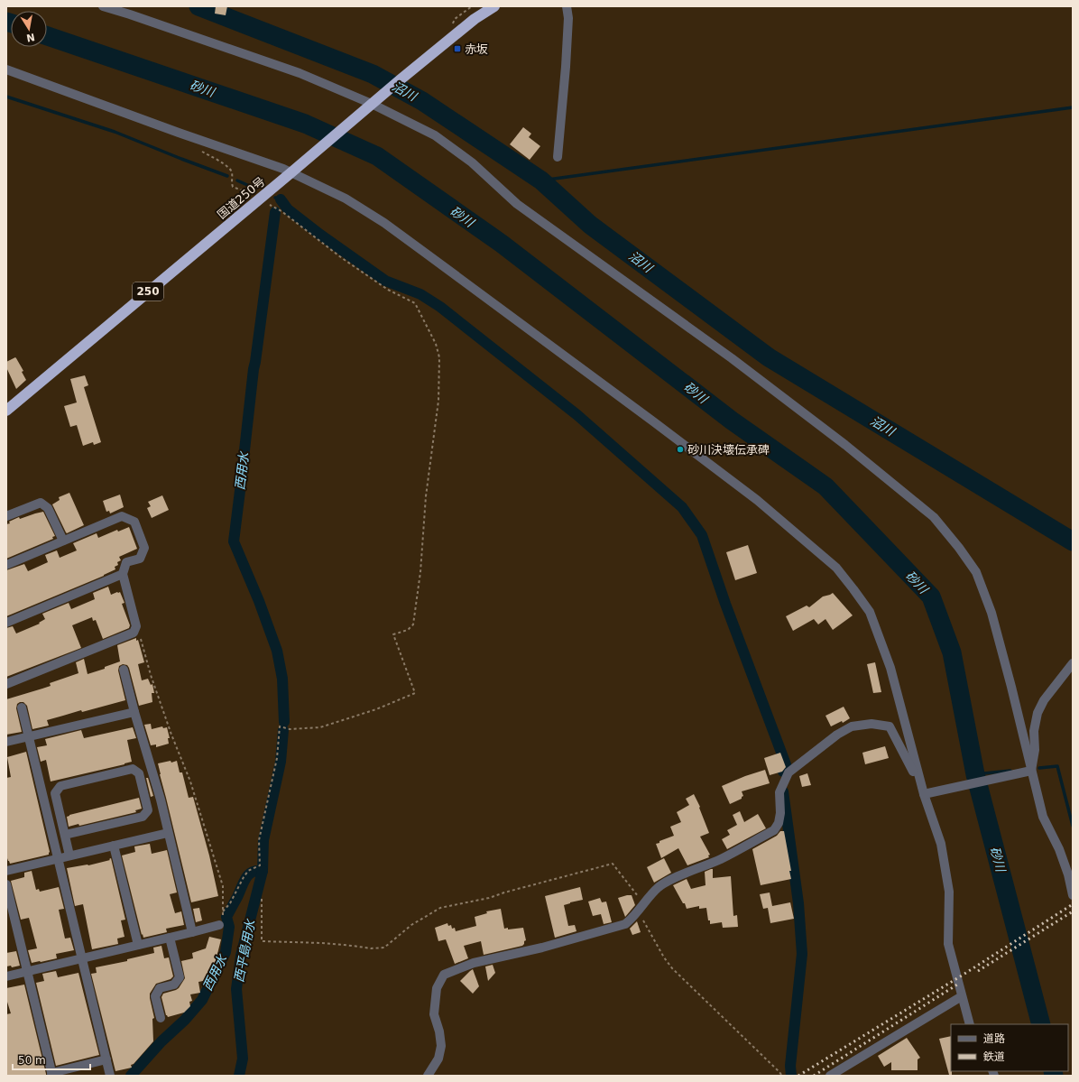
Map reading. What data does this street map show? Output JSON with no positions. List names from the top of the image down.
{
  "streets": {
    "highway": ["国道250号", "250"]
  },
  "water": [
    "砂川",
    "沼川",
    "西用水",
    "西平島用水"
  ],
  "places": {
    "transit": ["赤坂"],
    "other": ["砂川決壊伝承碑"]
  },
  "legend": ["道路", "鉄道"],
  "scale_bar": "50 m",
  "north": "bottom"
}
